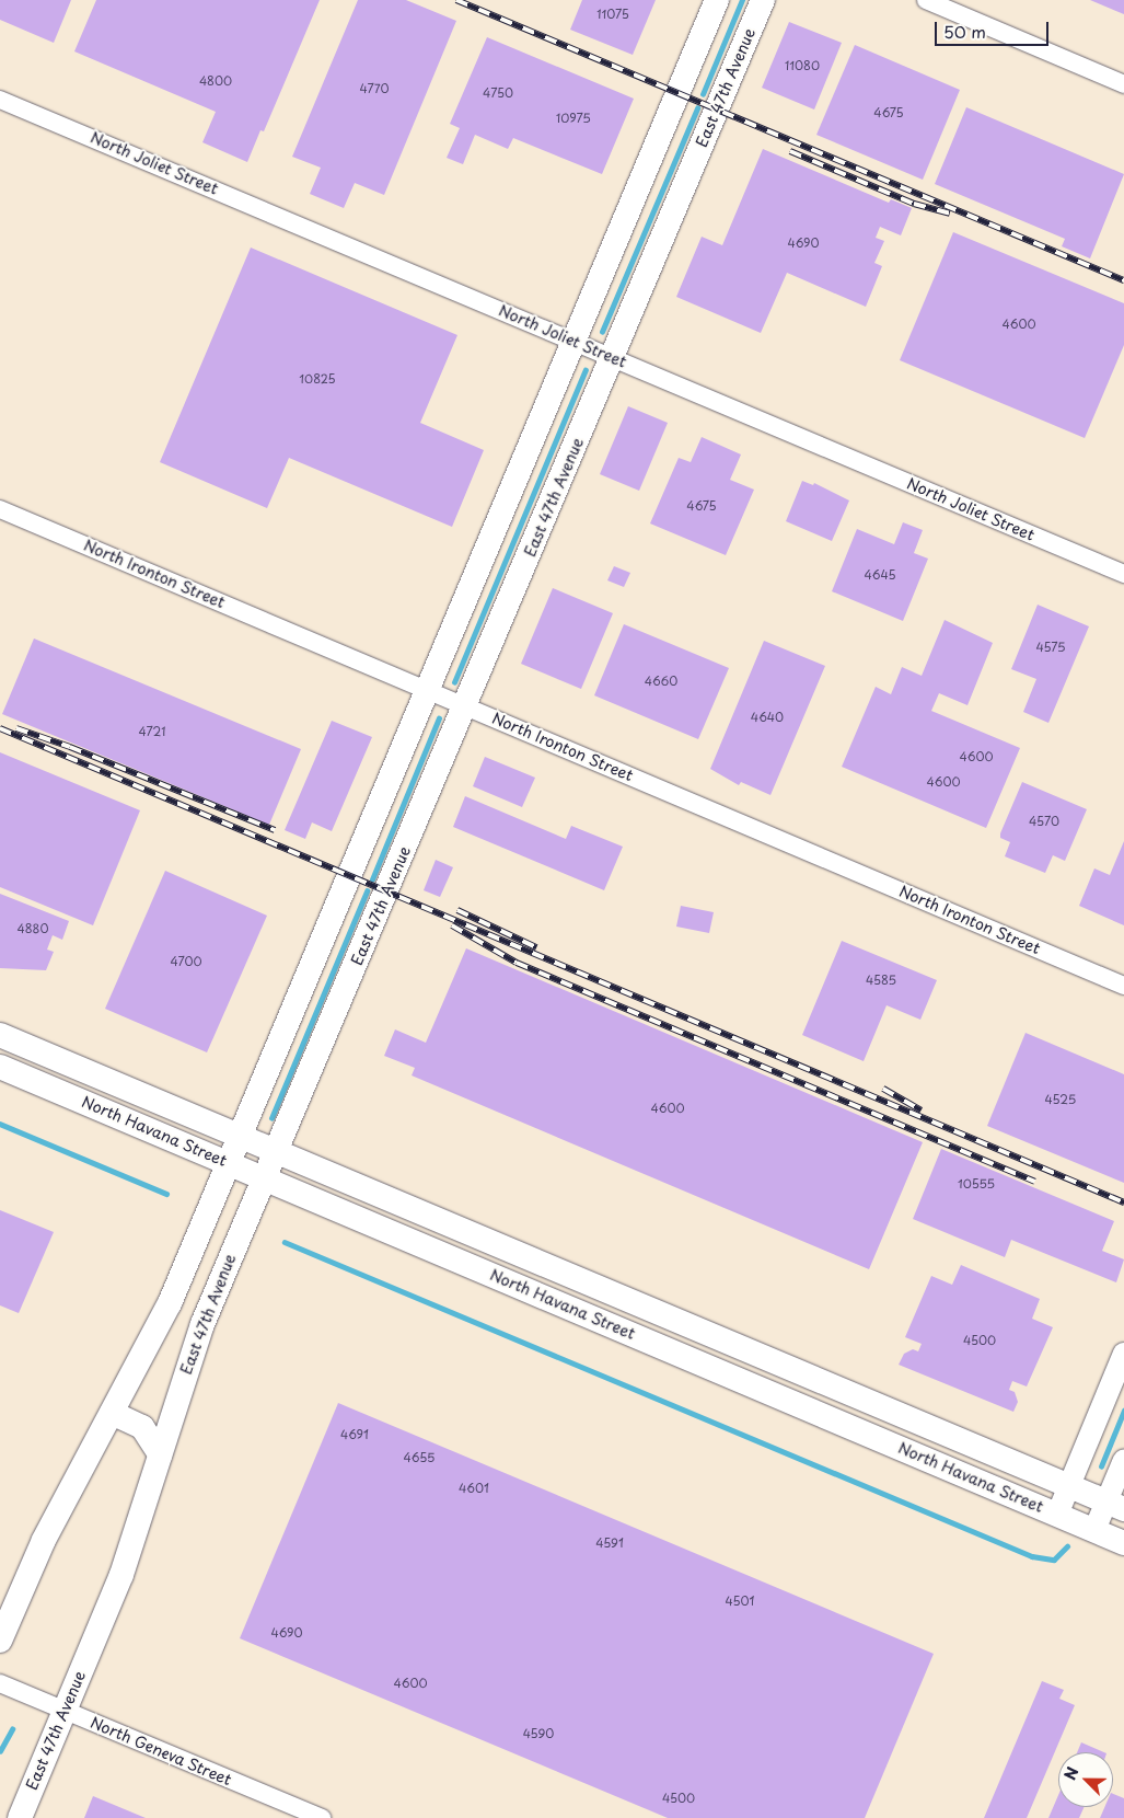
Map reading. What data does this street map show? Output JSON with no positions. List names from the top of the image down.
{
  "streets": {
    "main road": ["East 47th Avenue", "North Havana Street"],
    "street": ["North Joliet Street", "North Ironton Street", "North Geneva Street"]
  },
  "crossings": [
    ["East 47th Avenue", "North Joliet Street"],
    ["East 47th Avenue", "North Ironton Street"],
    ["East 47th Avenue", "North Havana Street"],
    ["East 47th Avenue", "North Geneva Street"]
  ],
  "house_numbers": [
    "11075",
    "11080",
    "4800",
    "4770",
    "4750",
    "4675",
    "10975",
    "4690",
    "4600",
    "10825",
    "4675",
    "4645",
    "4575",
    "4660",
    "4640",
    "4721",
    "4600",
    "4600",
    "4570",
    "4880",
    "4700",
    "4585",
    "4525",
    "4600",
    "10555",
    "4500",
    "4691",
    "4655",
    "4601",
    "4591",
    "4501",
    "4690",
    "4600",
    "4590",
    "4500"
  ],
  "scale_bar": "50 m",
  "north": "top left"
}
